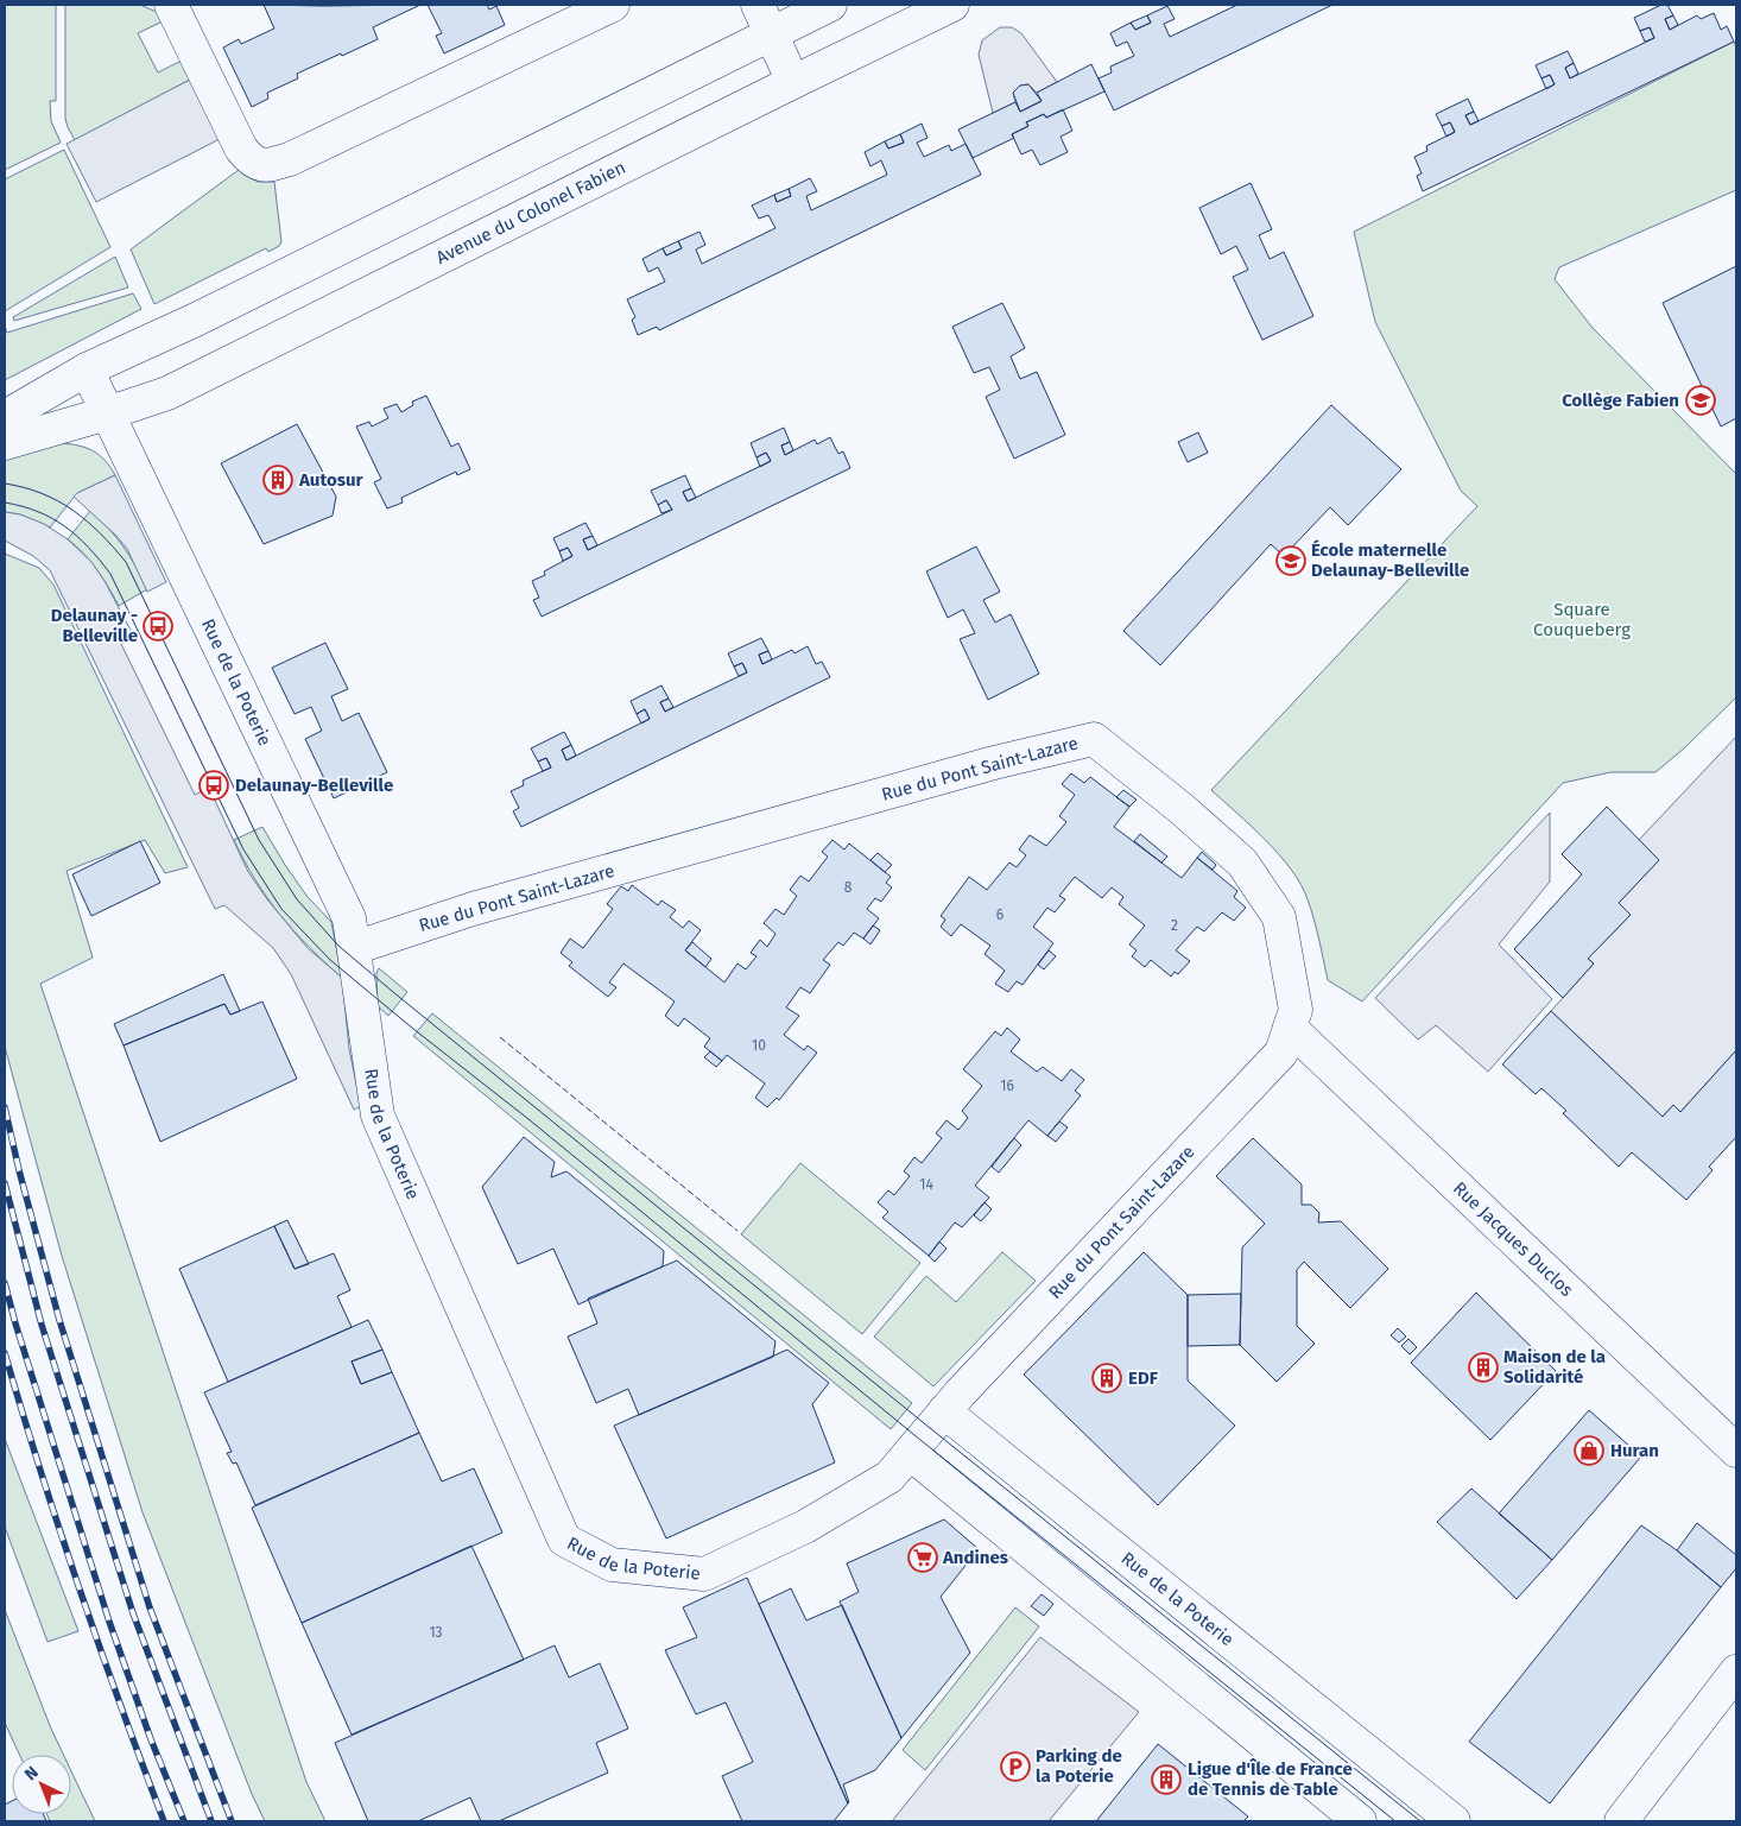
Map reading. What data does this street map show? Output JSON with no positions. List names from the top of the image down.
{
  "streets": {
    "street": [
      "Avenue du Colonel Fabien",
      "Rue de la Poterie",
      "Rue du Pont Saint-Lazare",
      "Rue Jacques Duclos"
    ]
  },
  "crossings": [
    ["Avenue du Colonel Fabien", "Rue de la Poterie"],
    ["Rue de la Poterie", "Rue du Pont Saint-Lazare"],
    ["Rue du Pont Saint-Lazare", "Rue Jacques Duclos"]
  ],
  "parks": ["Square Couqueberg"],
  "places": {
    "school or university": ["Collège Fabien", "École maternelle Delaunay-Belleville"],
    "building": [
      "Autosur",
      "Maison de la Solidarité",
      "EDF",
      "Ligue d'Île de France de Tennis de Table"
    ],
    "bus stop": ["Delaunay - Belleville", "Delaunay-Belleville"],
    "shop": ["Huran"],
    "supermarket": ["Andines"],
    "parking": ["Parking de la Poterie"]
  },
  "house_numbers": [
    "8",
    "6",
    "2",
    "10",
    "16",
    "14",
    "13"
  ],
  "north": "top left"
}
